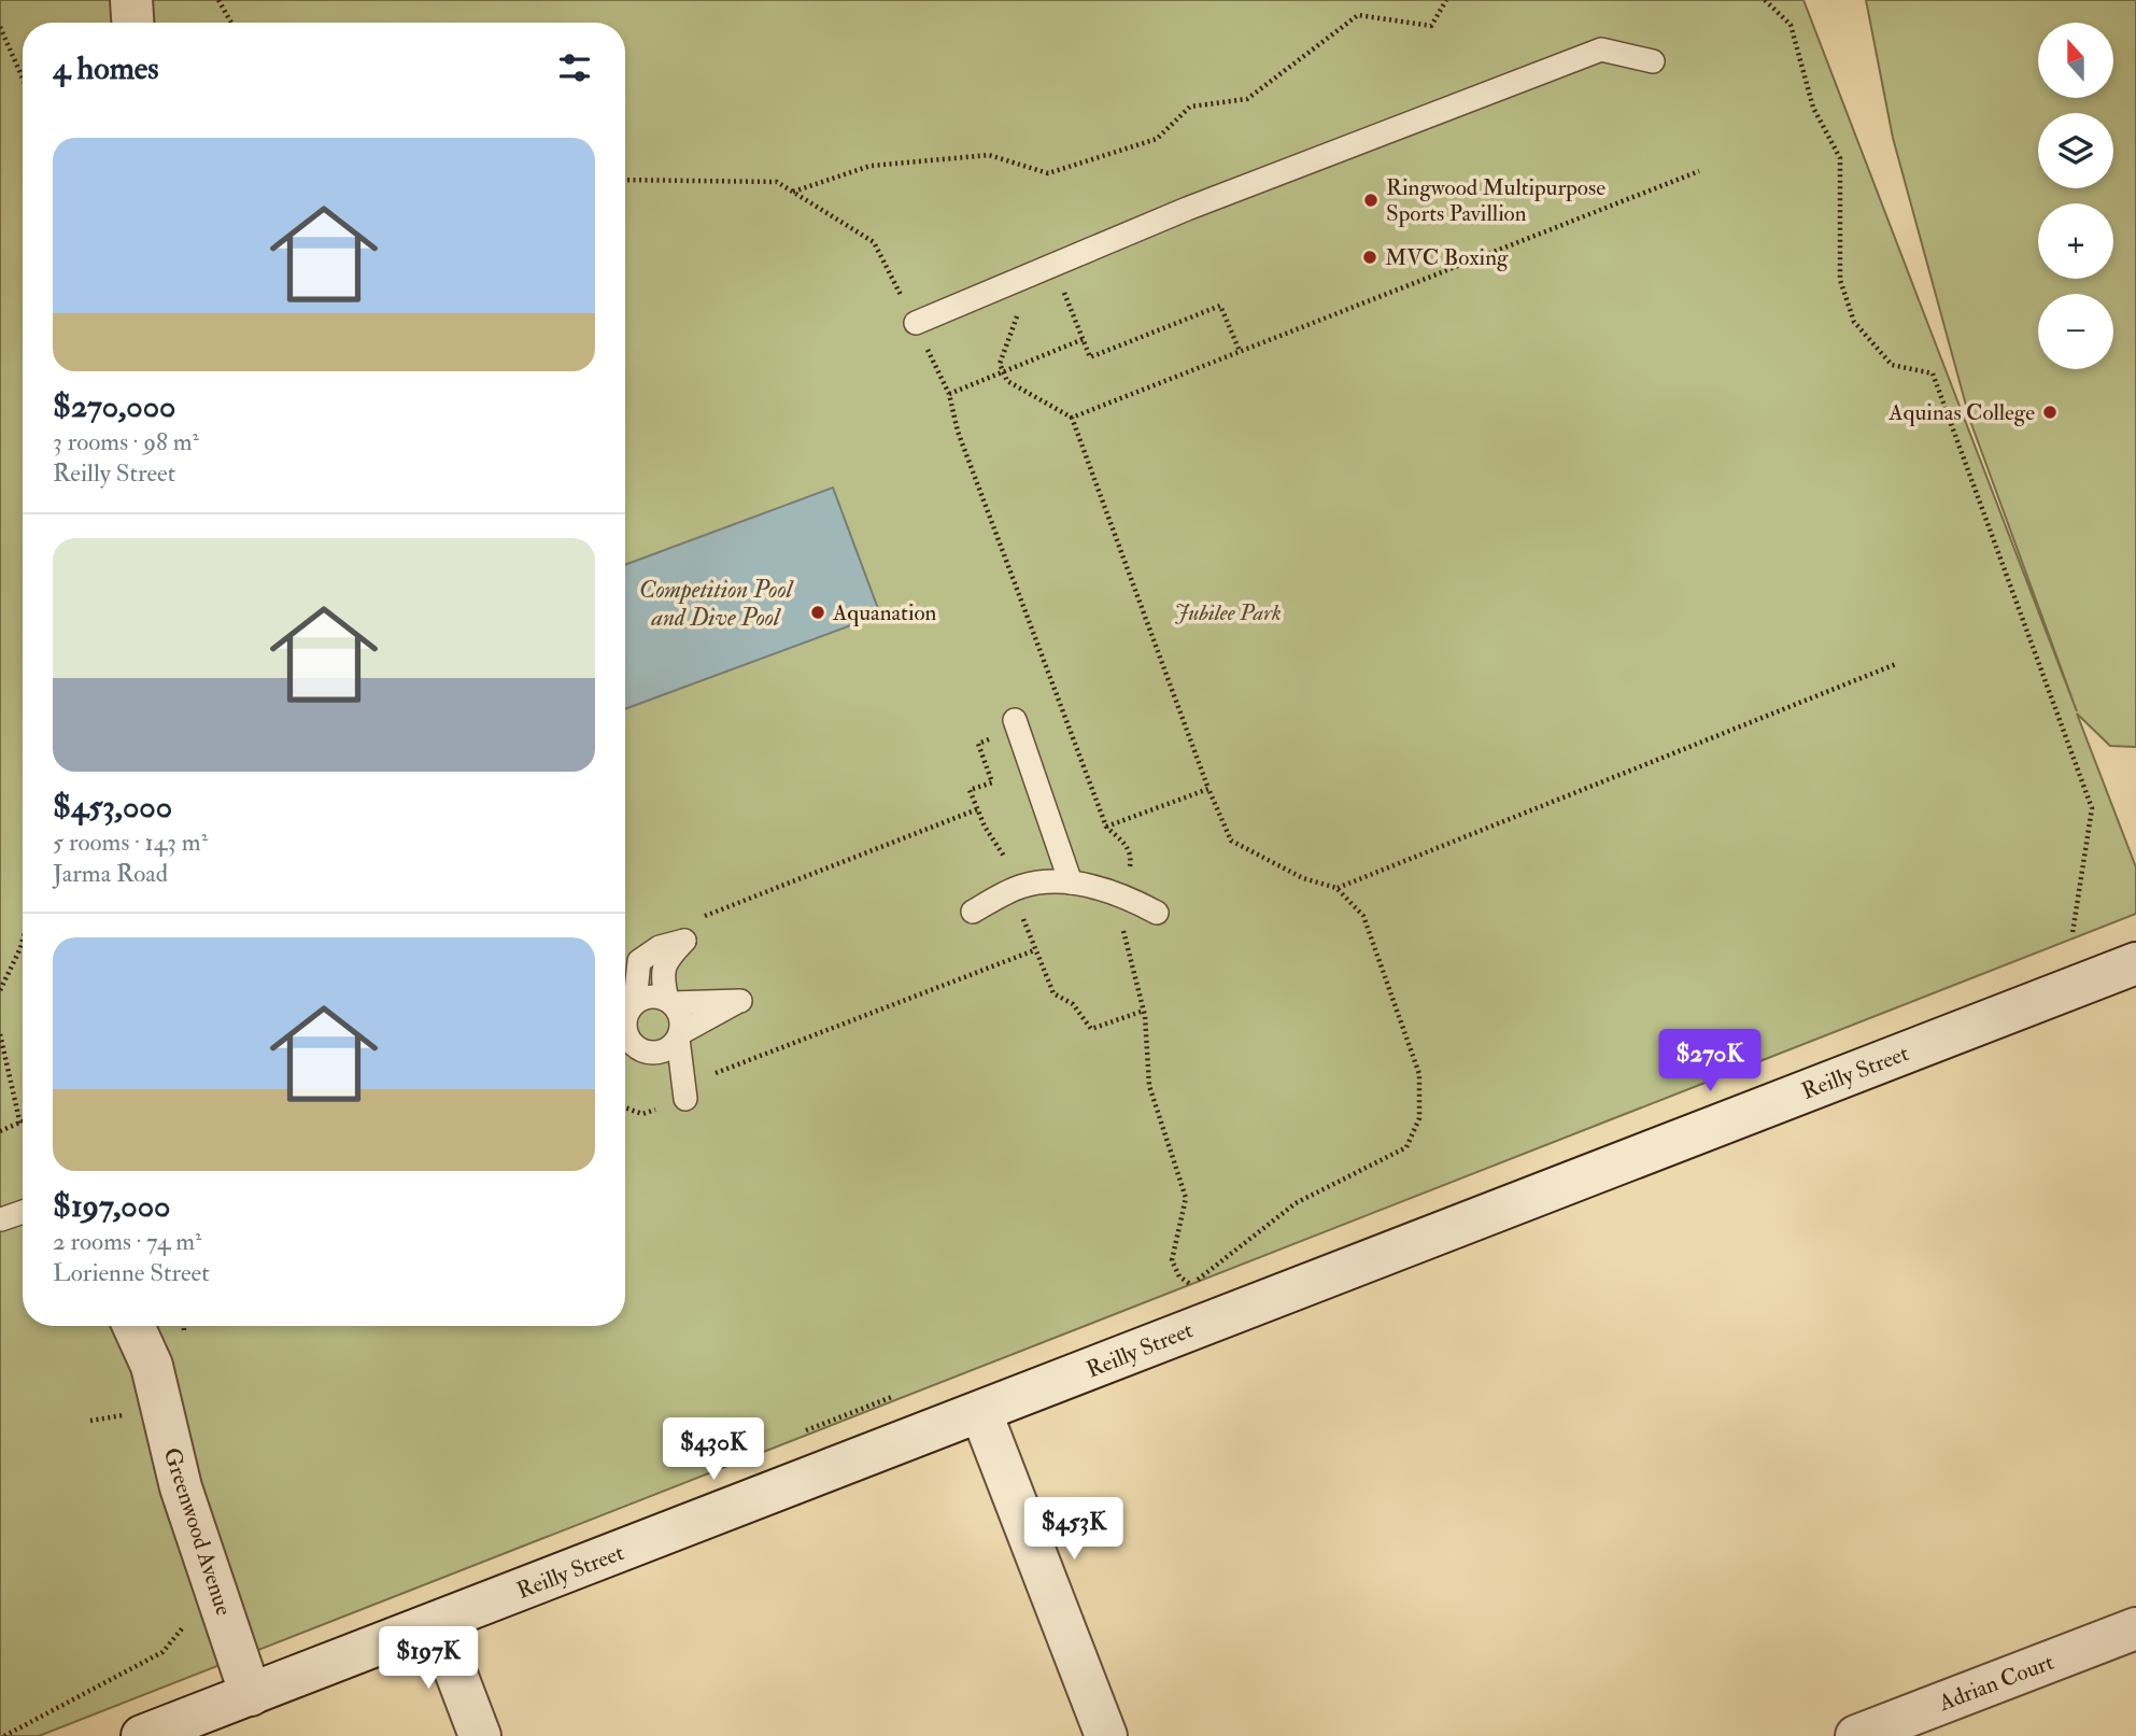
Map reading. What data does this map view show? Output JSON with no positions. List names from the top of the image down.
{
  "streets": {
    "street": ["Reilly Street", "Greenwood Avenue", "Adrian Court"]
  },
  "crossings": [
    ["Reilly Street", "Greenwood Avenue"]
  ],
  "water": ["Competition Pool and Dive Pool"],
  "parks": ["Jubilee Park"],
  "places": [
    "Ringwood Multipurpose Sports Pavillion",
    "MVC Boxing",
    "Aquinas College",
    "Aquanation"
  ],
  "north": "top",
  "page": {
    "map_buttons": ["+", "−"],
    "heading": "4 homes",
    "list": [
      {
        "name": "$270,000",
        "note": "3 rooms · 98 m² · Reilly Street"
      },
      {
        "name": "$453,000",
        "note": "5 rooms · 143 m² · Jarma Road"
      },
      {
        "name": "$197,000",
        "note": "2 rooms · 74 m² · Lorienne Street"
      }
    ],
    "price": [
      "$270K",
      "$430K",
      "$453K",
      "$197K"
    ]
  }
}
